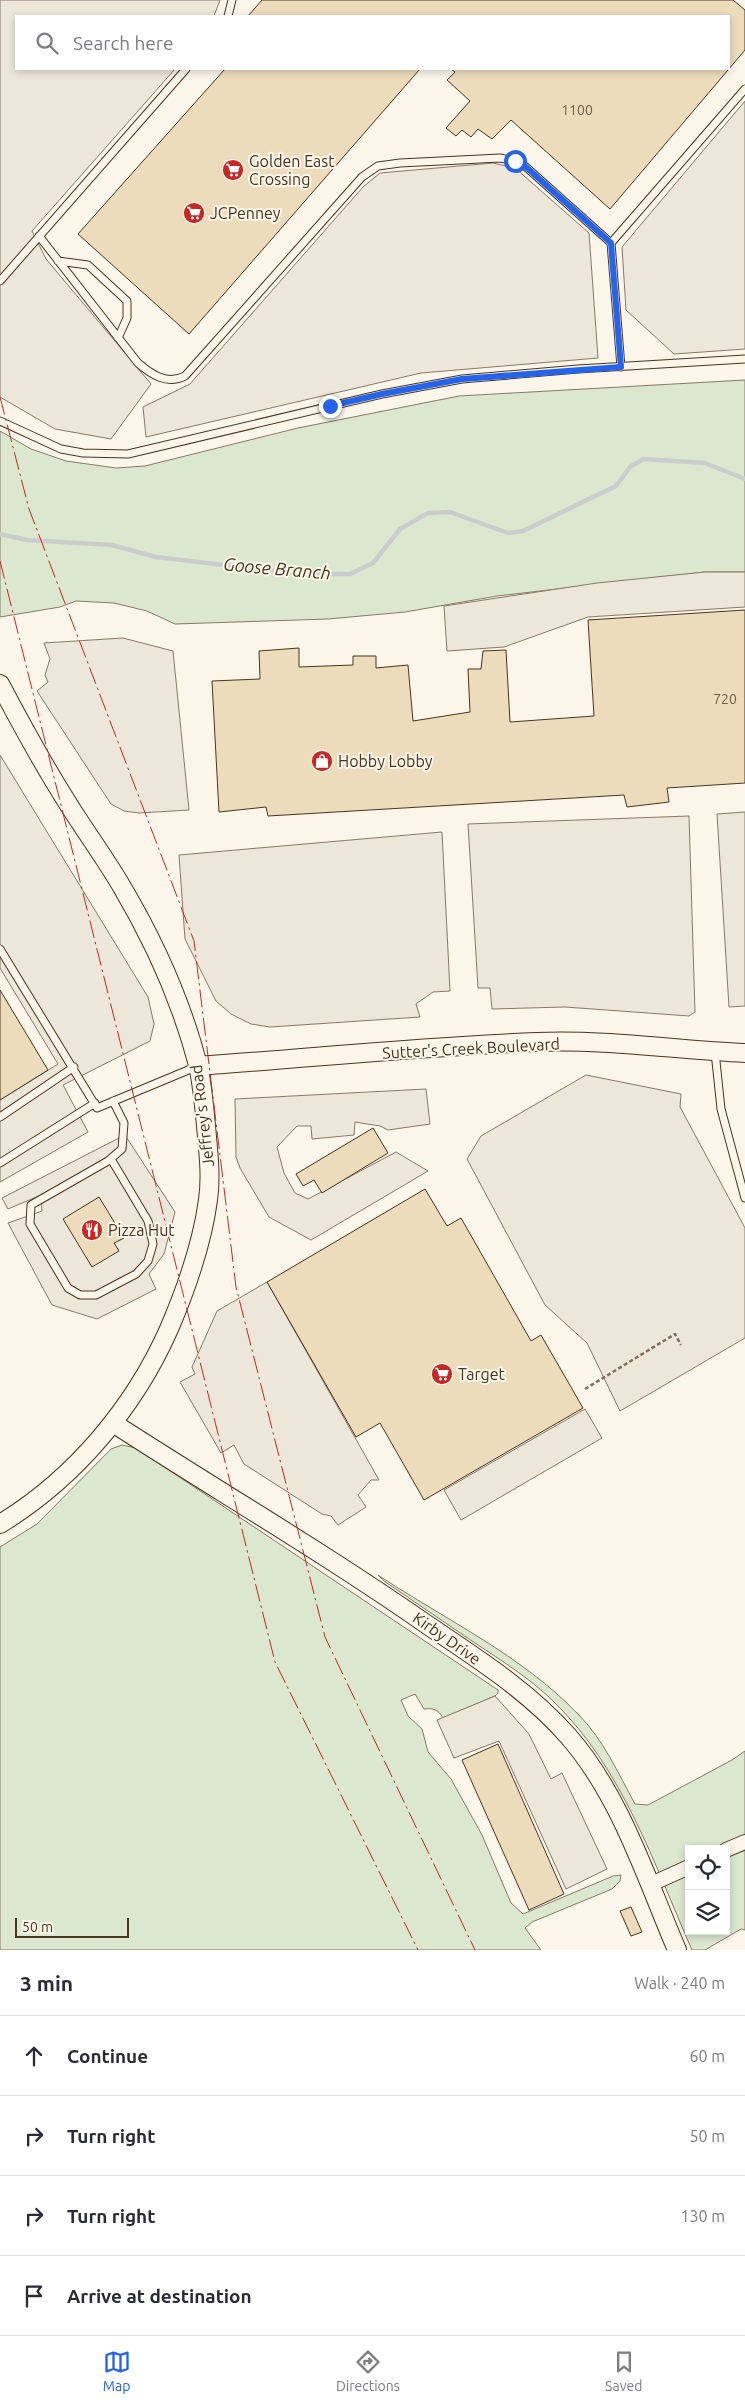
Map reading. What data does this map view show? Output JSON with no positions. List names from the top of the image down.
{
  "streets": {
    "street": ["Sutter's Creek Boulevard", "Jeffrey's Road", "Kirby Drive"]
  },
  "crossings": [
    ["Sutter's Creek Boulevard", "Jeffrey's Road"],
    ["Jeffrey's Road", "Kirby Drive"]
  ],
  "water": ["Goose Branch"],
  "places": {
    "supermarket": ["Golden East Crossing", "JCPenney", "Target"],
    "shop": ["Hobby Lobby"],
    "restaurant": ["Pizza Hut"]
  },
  "house_numbers": ["1100", "720"],
  "scale_bar": "50 m",
  "page": {
    "search": "Search here",
    "scale": "50 m",
    "heading": ["3 min", "Walk · 240 m"],
    "list": [
      ["Continue", "60 m"],
      ["Turn right", "50 m"],
      ["Turn right", "130 m"],
      "Arrive at destination"
    ],
    "nav": ["Map", "Directions", "Saved"]
  }
}
